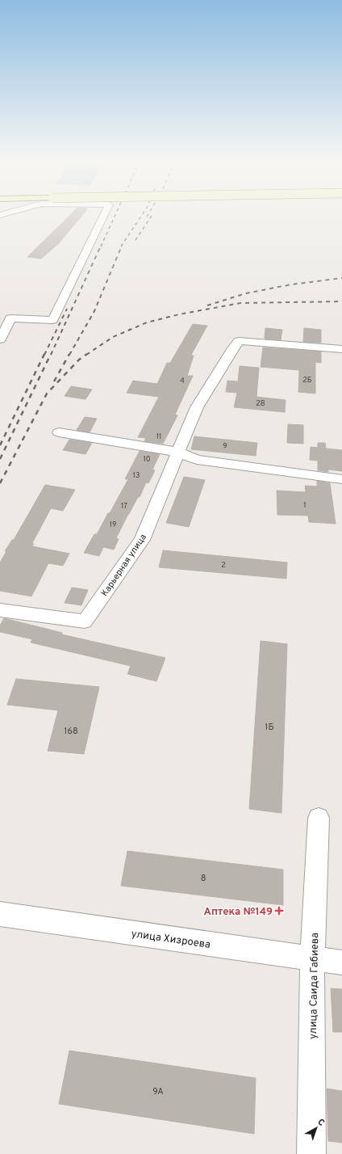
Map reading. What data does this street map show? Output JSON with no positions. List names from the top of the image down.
{
  "streets": {
    "street": ["Карьерная улица", "улица Хизроева", "улица Саида Габиева"]
  },
  "crossings": [
    ["улица Хизроева", "улица Саида Габиева"]
  ],
  "places": {
    "health": ["Аптека №149"]
  },
  "house_numbers": [
    "2Б",
    "4",
    "2В",
    "11",
    "9",
    "10",
    "13",
    "1",
    "17",
    "19",
    "2",
    "1Б",
    "168",
    "8",
    "9А"
  ],
  "north": "top right"
}
